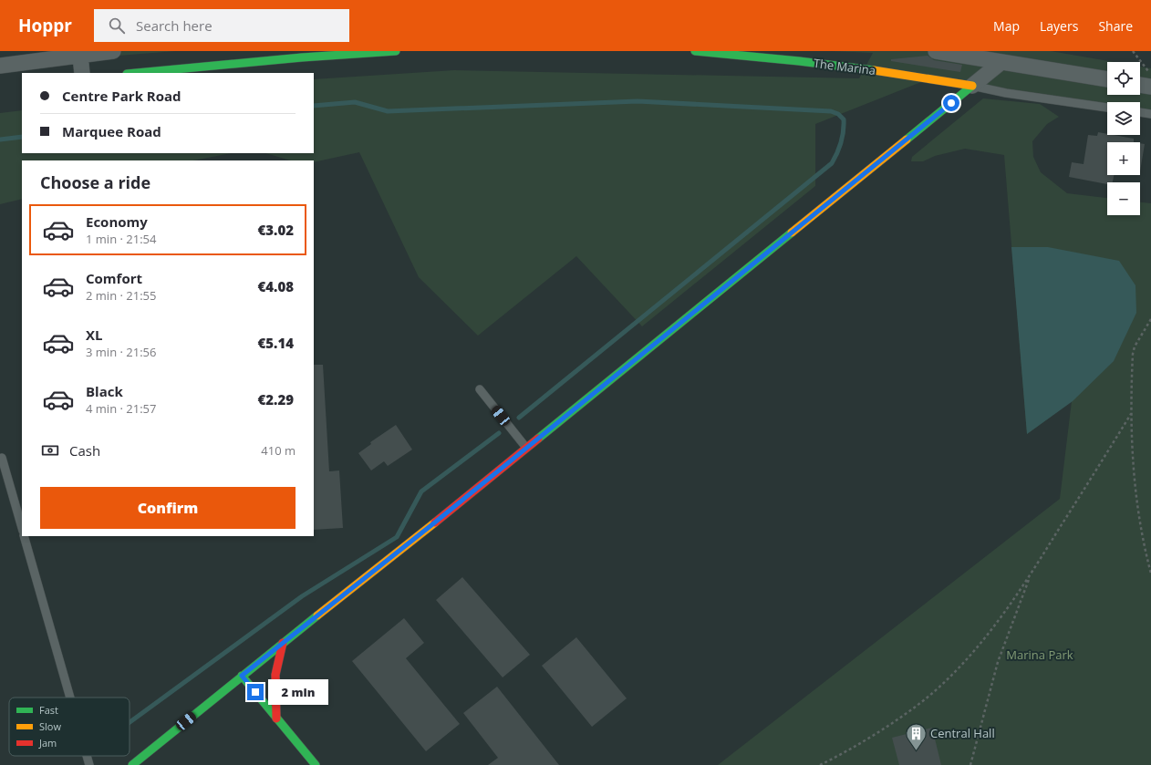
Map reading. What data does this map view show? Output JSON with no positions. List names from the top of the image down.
{
  "streets": {
    "street": ["The Marina"]
  },
  "parks": ["Marina Park"],
  "places": {
    "building": ["Central Hall"]
  },
  "legend": ["Fast", "Slow", "Jam"],
  "page": {
    "header": "Hoppr",
    "search": "Search here",
    "nav": ["Map", "Layers", "Share"],
    "map_buttons": ["+", "−"],
    "banner": ["Centre Park Road", "Marquee Road"],
    "heading": "Choose a ride",
    "list": [
      {
        "name": "Economy",
        "note": "1 min · 21:54",
        "value": "€3.02"
      },
      {
        "name": "Comfort",
        "note": "2 min · 21:55",
        "value": "€4.08"
      },
      {
        "name": "XL",
        "note": "3 min · 21:56",
        "value": "€5.14"
      },
      {
        "name": "Black",
        "note": "4 min · 21:57",
        "value": "€2.29"
      }
    ],
    "pay": ["Cash", "410 m"],
    "buttons": "Confirm",
    "bubble": "2 min"
  }
}
